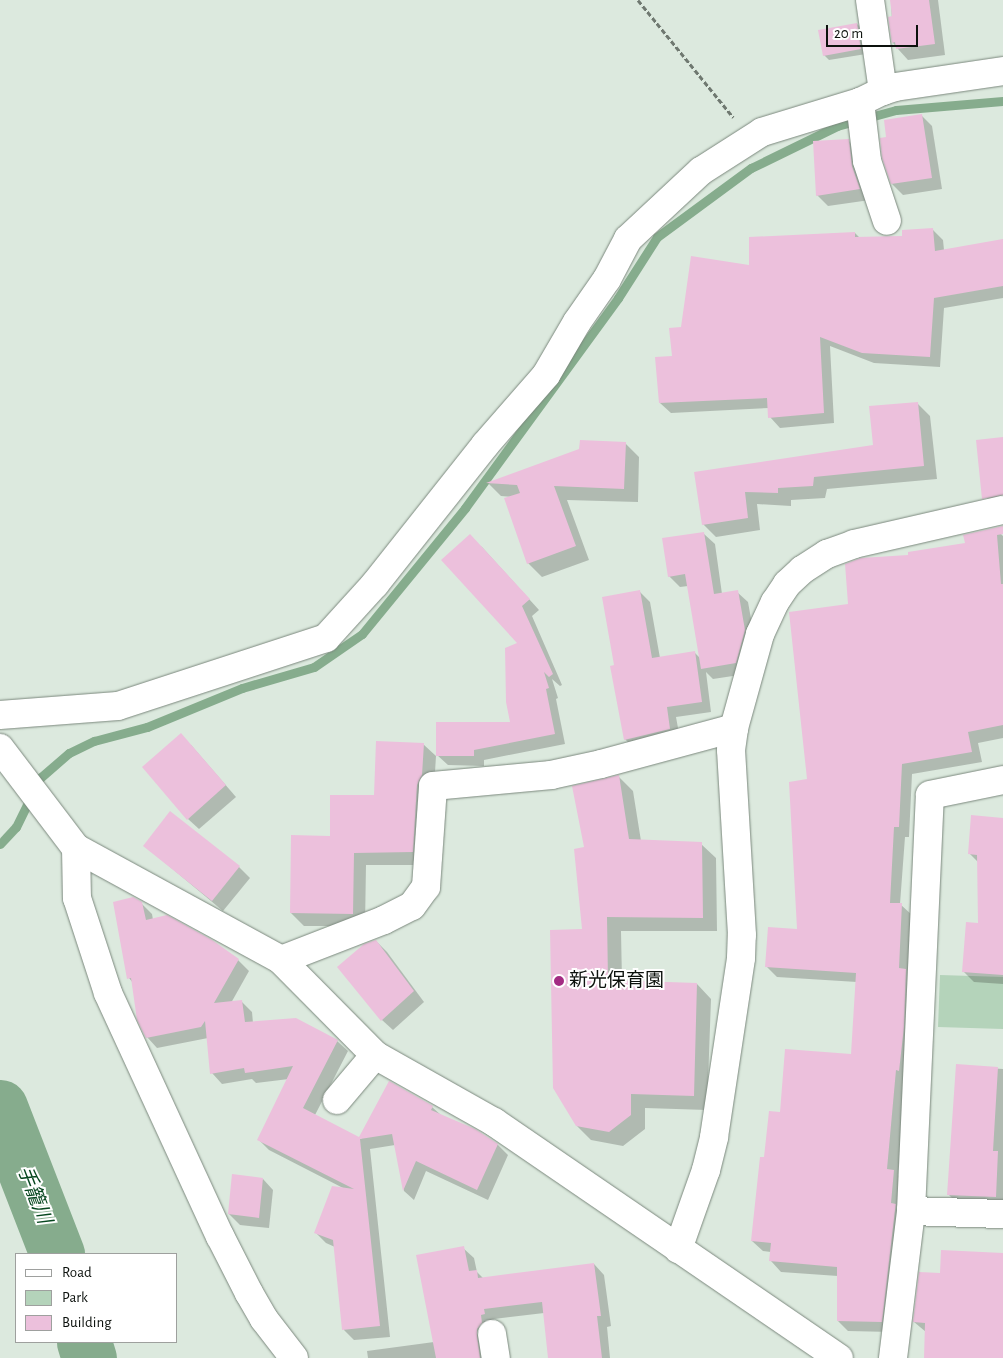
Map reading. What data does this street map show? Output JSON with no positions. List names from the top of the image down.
{
  "water": ["手籠川"],
  "places": ["新光保育園"],
  "legend": ["Road", "Park", "Building"],
  "scale_bar": "20 m"
}
